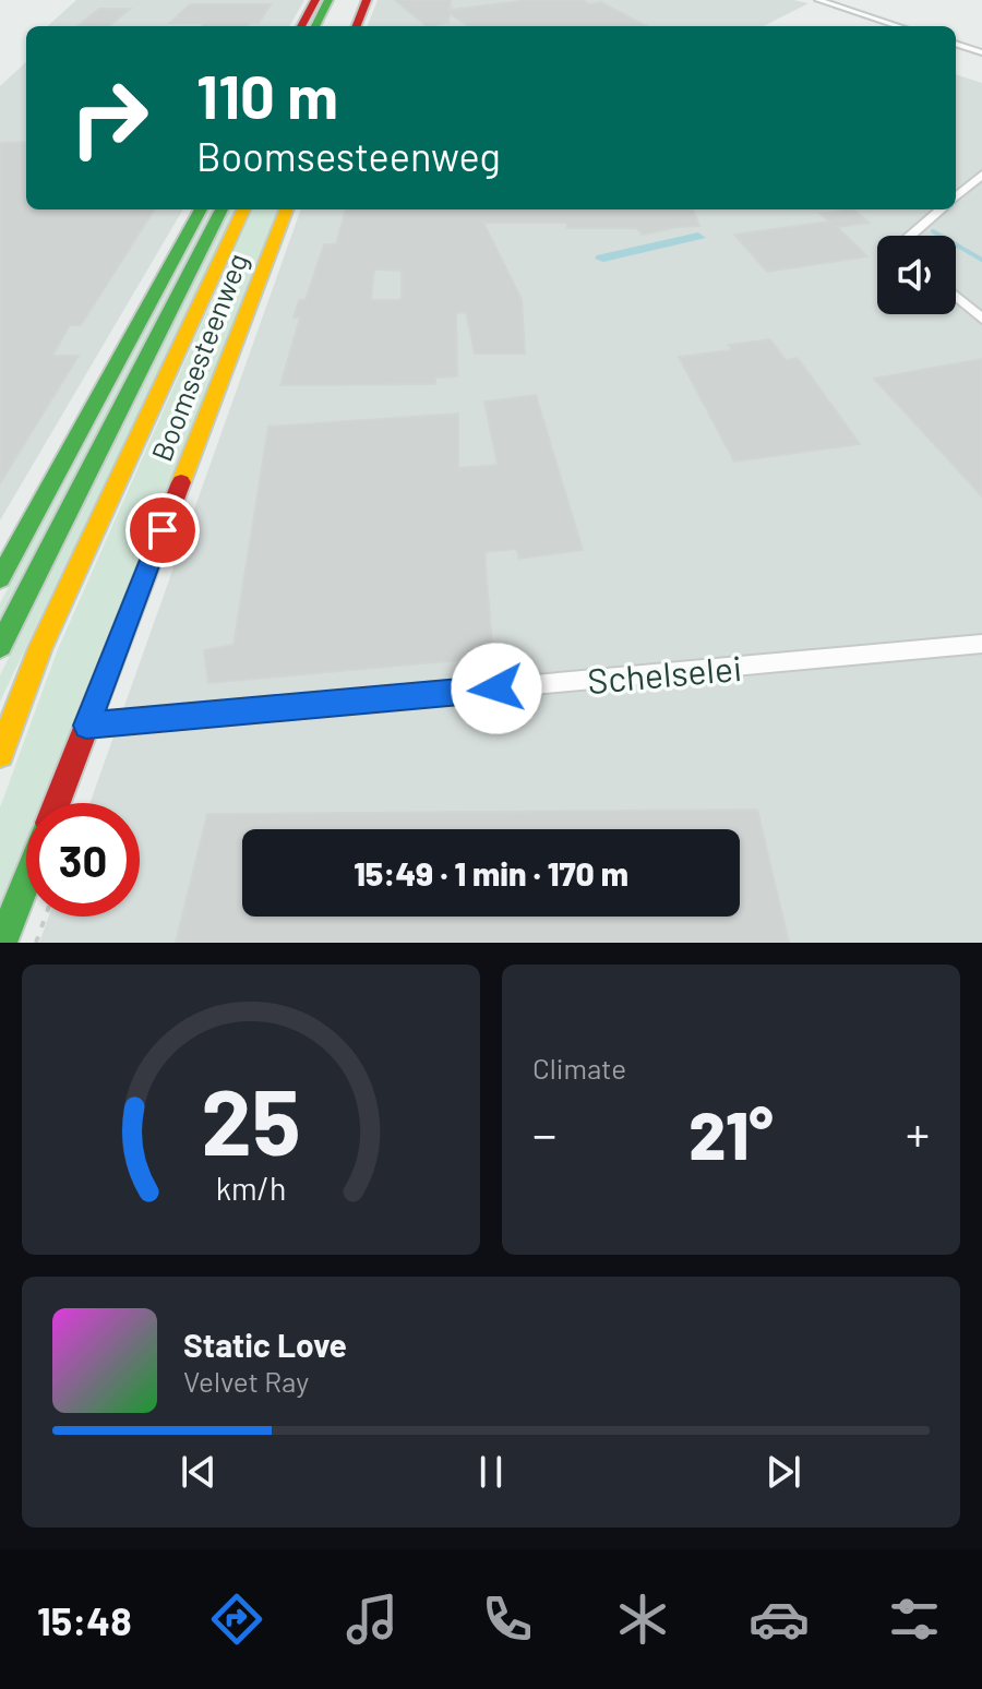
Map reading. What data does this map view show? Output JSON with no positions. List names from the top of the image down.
{
  "streets": {
    "main road": ["Boomsesteenweg"],
    "street": ["Schelselei"]
  },
  "crossings": [
    ["Boomsesteenweg", "Schelselei"]
  ],
  "page": {
    "turn": ["110 m", "Boomsesteenweg"],
    "limit": "30",
    "trip": "15:49 · 1 min · 170 m",
    "tile": "Climate",
    "heat": ["−", "21°", "+"],
    "song": ["Static Love", "Velvet Ray"],
    "tabs": "15:48",
    "gauge": ["25", "km/h"]
  }
}
